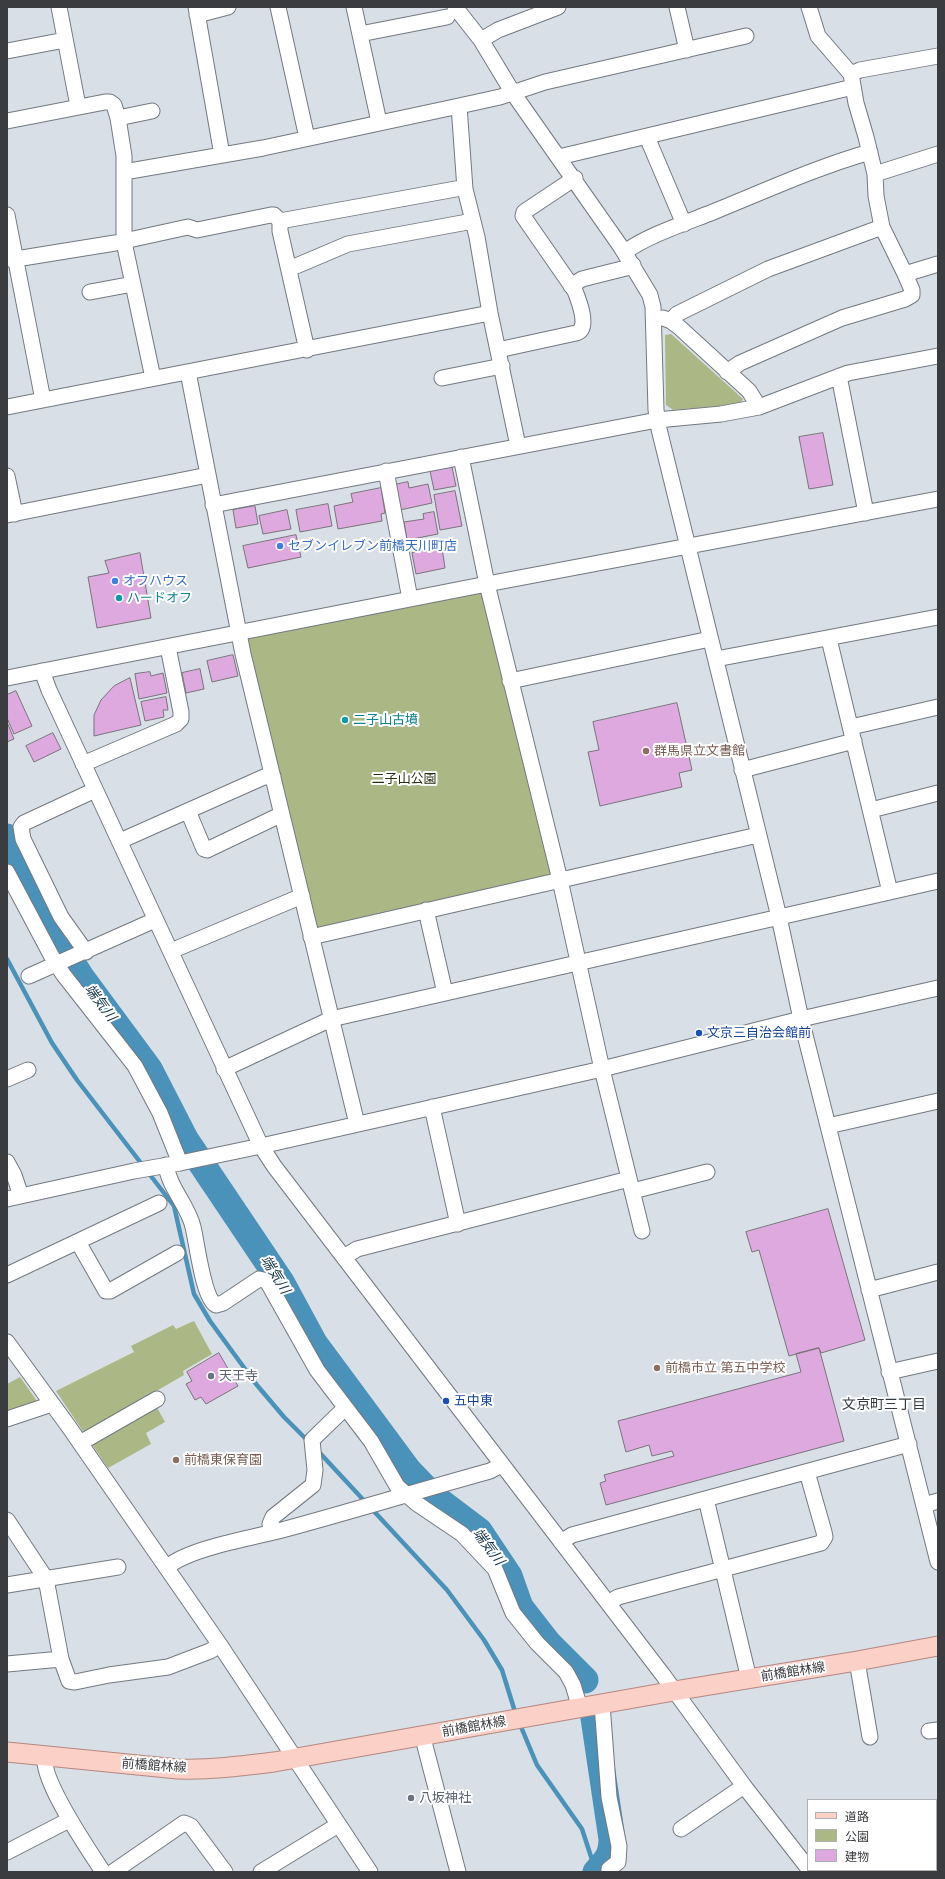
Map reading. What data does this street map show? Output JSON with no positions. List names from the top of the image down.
{
  "streets": {
    "main road": ["前橋館林線"]
  },
  "districts": ["文京町三丁目"],
  "water": ["端気川"],
  "parks": ["二子山公園"],
  "places": [
    "セブンイレブン前橋天川町店",
    "オフハウス",
    "ハードオフ",
    "二子山古墳",
    "群馬県立文書館",
    "文京三自治会館前",
    "前橋市立 第五中学校",
    "天王寺",
    "五中東",
    "前橋東保育園",
    "八坂神社"
  ],
  "legend": ["道路", "公園", "建物"]
}
